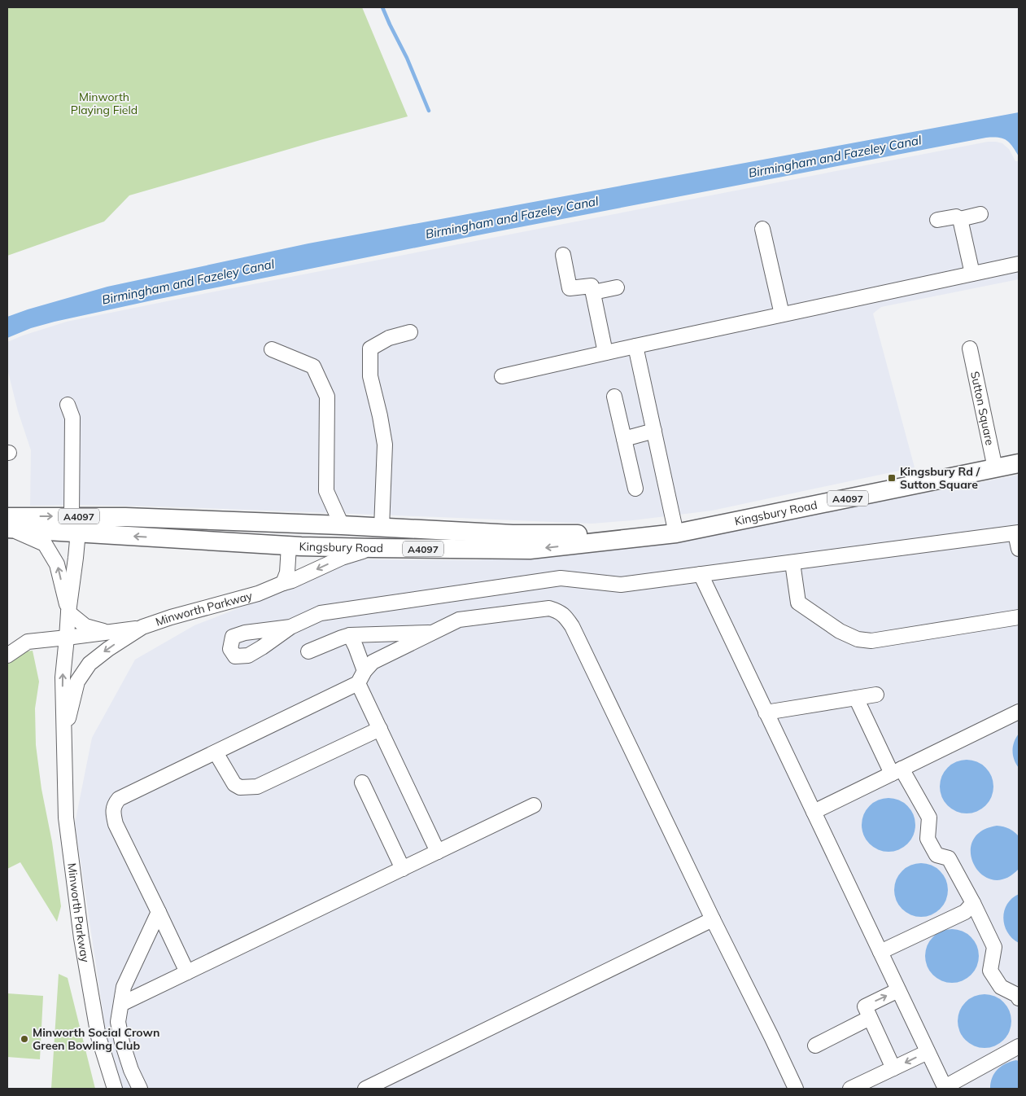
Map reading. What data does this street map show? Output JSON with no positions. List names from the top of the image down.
{
  "streets": {
    "main road": ["A4097", "Kingsbury Road"],
    "street": ["Sutton Square", "Minworth Parkway"]
  },
  "crossings": [
    ["Sutton Square", "Kingsbury Road"],
    ["Kingsbury Road", "Minworth Parkway"]
  ],
  "water": ["Birmingham and Fazeley Canal"],
  "parks": ["Minworth Playing Field"],
  "places": {
    "transit": ["Kingsbury Rd / Sutton Square"],
    "other": ["Minworth Social Crown Green Bowling Club"]
  }
}
